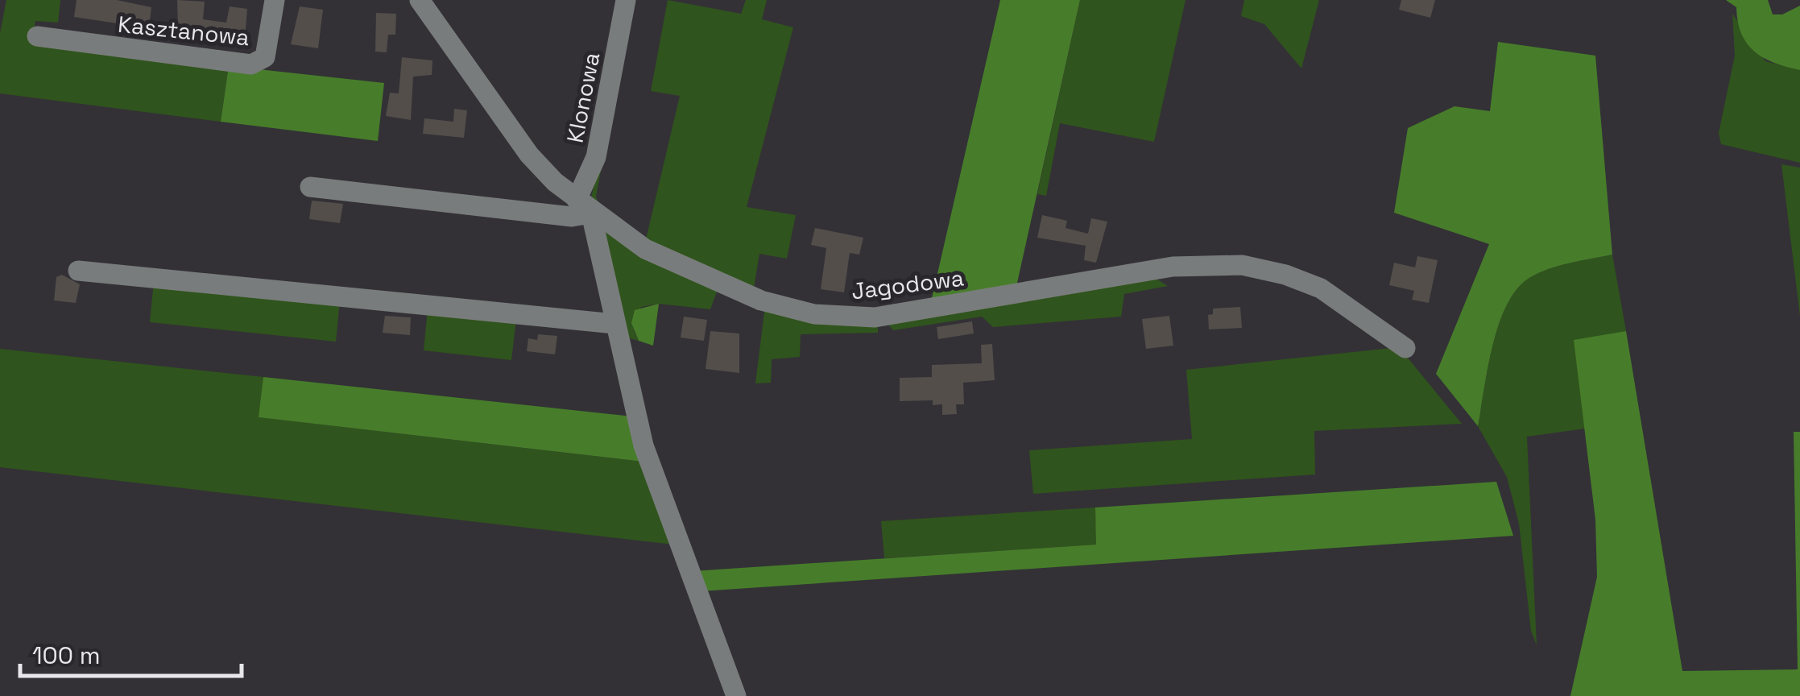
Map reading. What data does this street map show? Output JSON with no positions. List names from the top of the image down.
{
  "streets": {
    "street": ["Kasztanowa", "Klonowa", "Jagodowa"]
  },
  "crossings": [
    ["Klonowa", "Jagodowa"]
  ],
  "scale_bar": "100 m"
}
